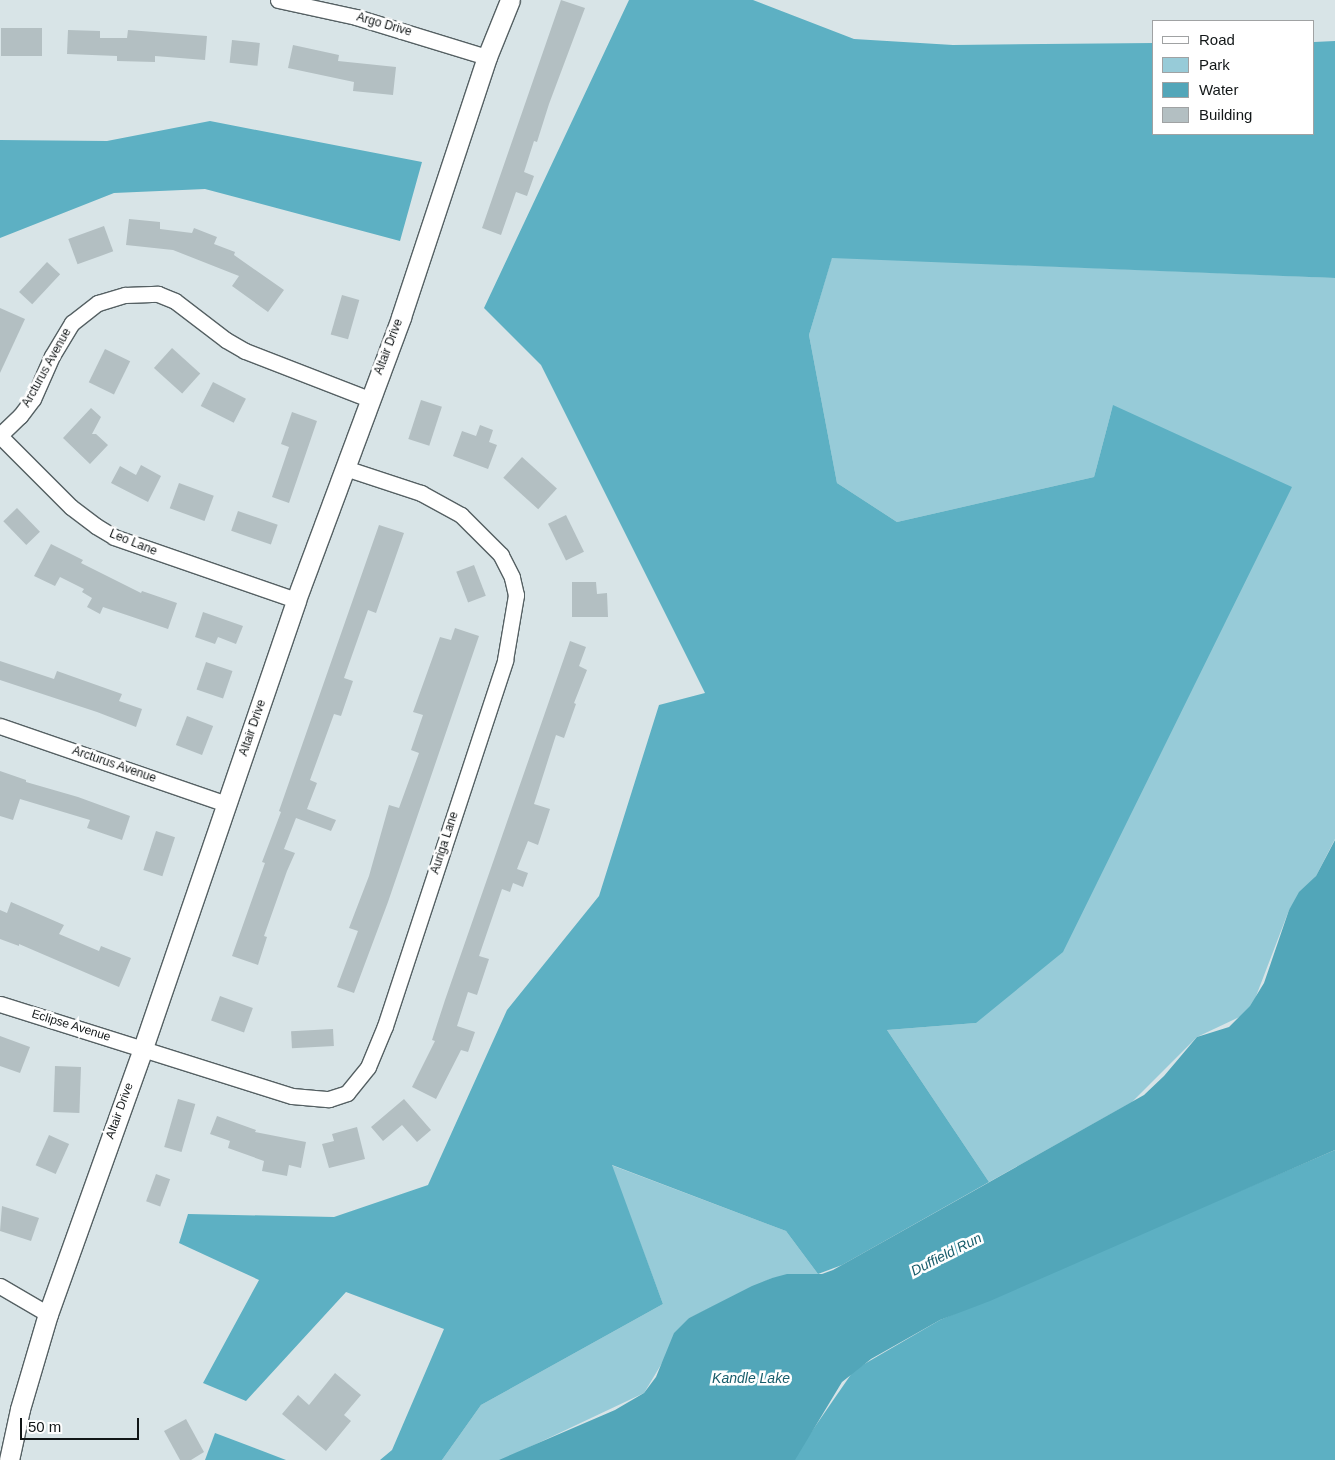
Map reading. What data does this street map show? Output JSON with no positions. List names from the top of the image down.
{
  "streets": {
    "street": [
      "Argo Drive",
      "Altair Drive",
      "Arcturus Avenue",
      "Leo Lane",
      "Auriga Lane",
      "Eclipse Avenue"
    ]
  },
  "crossings": [
    ["Argo Drive", "Altair Drive"],
    ["Altair Drive", "Arcturus Avenue"],
    ["Altair Drive", "Leo Lane"],
    ["Altair Drive", "Auriga Lane"],
    ["Altair Drive", "Eclipse Avenue"],
    ["Arcturus Avenue", "Leo Lane"],
    ["Auriga Lane", "Eclipse Avenue"]
  ],
  "water": ["Duffield Run", "Kandle Lake"],
  "legend": [
    "Road",
    "Park",
    "Water",
    "Building"
  ],
  "scale_bar": "50 m"
}
